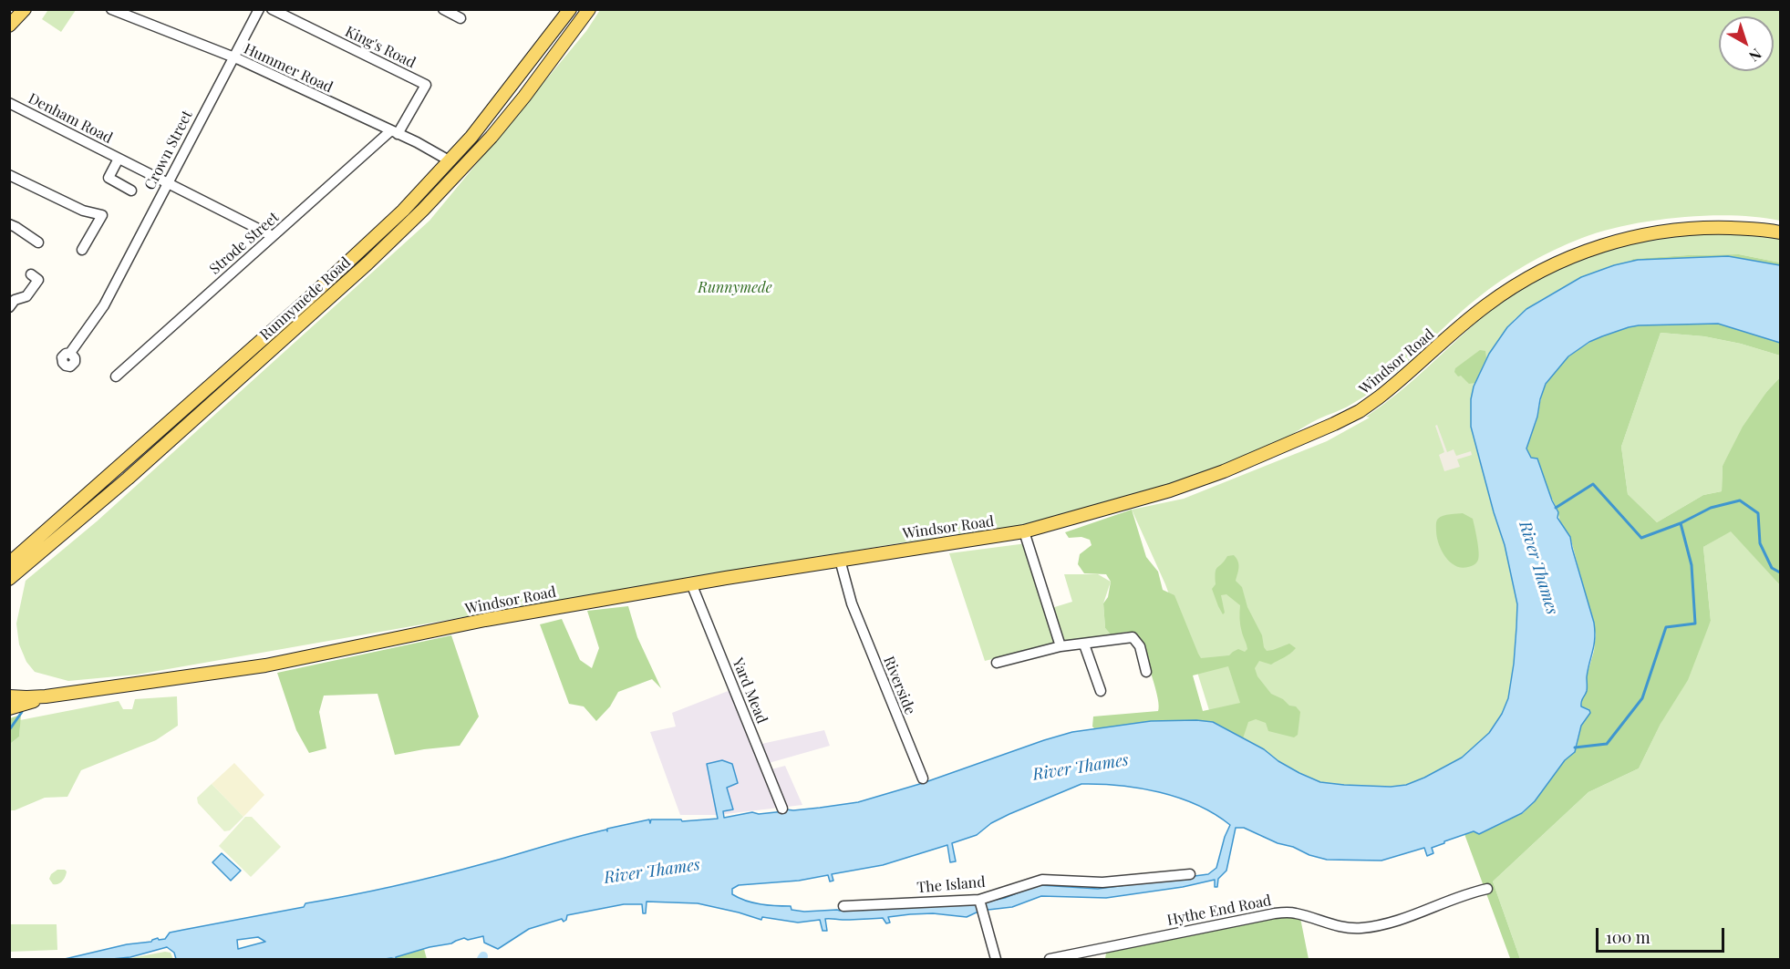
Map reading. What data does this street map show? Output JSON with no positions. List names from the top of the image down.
{
  "streets": {
    "main road": ["Runnymede Road", "Windsor Road"],
    "street": [
      "King's Road",
      "Hummer Road",
      "Denham Road",
      "Crown Street",
      "Strode Street",
      "Riverside",
      "Yard Mead",
      "The Island",
      "Hythe End Road"
    ]
  },
  "crossings": [
    ["King's Road", "Hummer Road"],
    ["King's Road", "Strode Street"],
    ["Hummer Road", "Crown Street"],
    ["Hummer Road", "Strode Street"],
    ["Hummer Road", "Runnymede Road"],
    ["Denham Road", "Crown Street"],
    ["Denham Road", "Strode Street"],
    ["Windsor Road", "Riverside"],
    ["Windsor Road", "Yard Mead"]
  ],
  "water": ["River Thames"],
  "parks": ["Runnymede"],
  "scale_bar": "100 m",
  "north": "bottom right"
}
